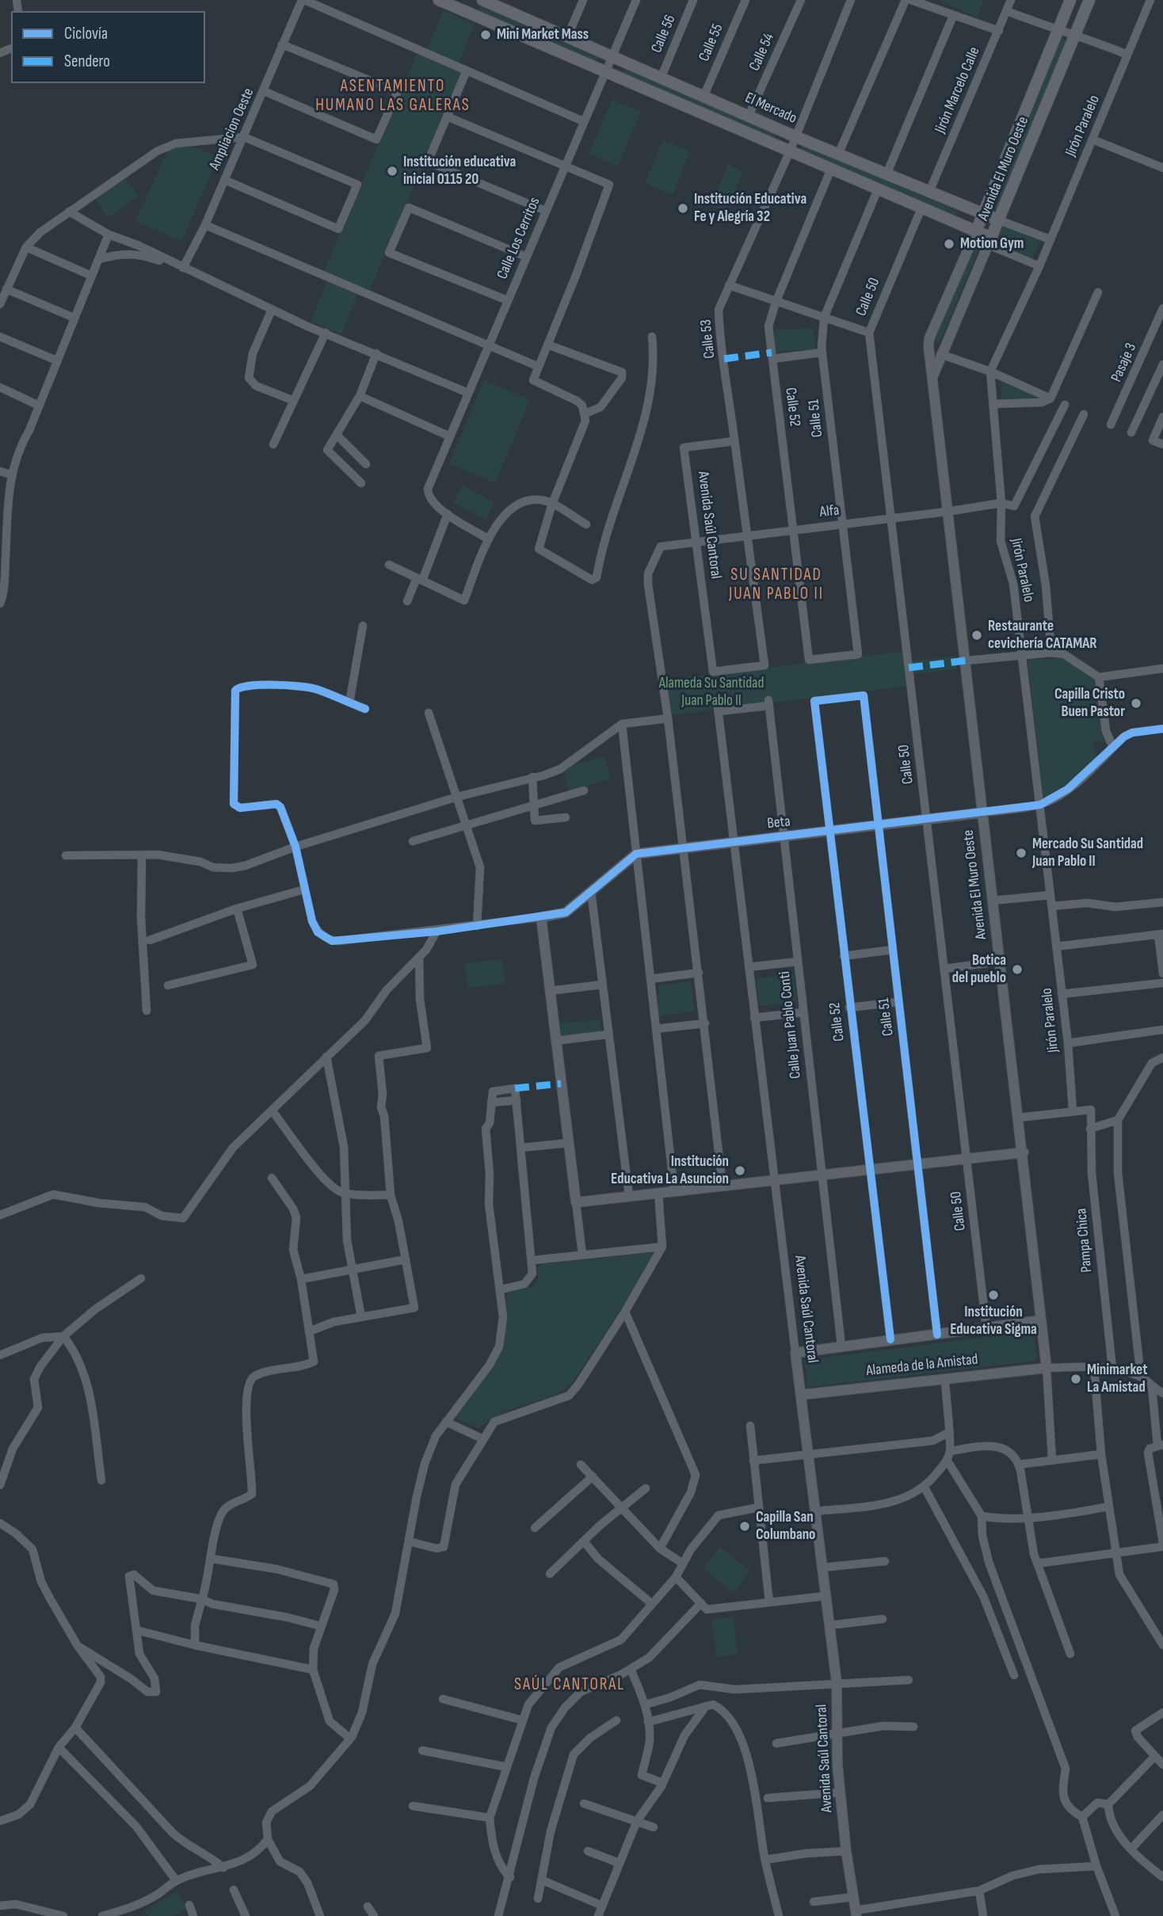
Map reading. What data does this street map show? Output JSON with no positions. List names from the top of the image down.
{
  "streets": {
    "main road": ["El Mercado", "Avenida El Muro Oeste"],
    "street": [
      "Calle 56",
      "Calle 55",
      "Calle 54",
      "Jirón Marcelo Calle",
      "Jirón Paralelo",
      "Ampliacion Oeste",
      "Calle Los Cerritos",
      "Calle 50",
      "Calle 53",
      "Pasaje 3",
      "Calle 52",
      "Calle 51",
      "Alfa",
      "Avenida Saúl Cantoral",
      "Beta",
      "Calle Juan Pablo Conti",
      "Pampa Chica",
      "Alameda de la Amistad"
    ]
  },
  "crossings": [
    ["Calle 56", "El Mercado"],
    ["Calle 55", "El Mercado"],
    ["Calle 54", "El Mercado"],
    ["Jirón Marcelo Calle", "El Mercado"],
    ["El Mercado", "Jirón Paralelo"],
    ["El Mercado", "Avenida El Muro Oeste"],
    ["El Mercado", "Calle Los Cerritos"],
    ["El Mercado", "Calle 50"],
    ["El Mercado", "Calle 53"],
    ["El Mercado", "Calle 52"],
    ["El Mercado", "Calle 51"],
    ["Jirón Paralelo", "Alfa"],
    ["Jirón Paralelo", "Beta"],
    ["Jirón Paralelo", "Pampa Chica"],
    ["Avenida El Muro Oeste", "Alfa"],
    ["Avenida El Muro Oeste", "Beta"],
    ["Avenida El Muro Oeste", "Alameda de la Amistad"],
    ["Calle 50", "Alfa"],
    ["Calle 50", "Beta"],
    ["Calle 50", "Alameda de la Amistad"],
    ["Calle 53", "Alfa"],
    ["Calle 53", "Avenida Saúl Cantoral"],
    ["Calle 52", "Calle 51"],
    ["Calle 52", "Alfa"],
    ["Calle 52", "Beta"],
    ["Calle 52", "Alameda de la Amistad"],
    ["Calle 51", "Alfa"],
    ["Calle 51", "Beta"],
    ["Calle 51", "Alameda de la Amistad"],
    ["Alfa", "Avenida Saúl Cantoral"],
    ["Avenida Saúl Cantoral", "Beta"],
    ["Avenida Saúl Cantoral", "Calle Juan Pablo Conti"],
    ["Avenida Saúl Cantoral", "Alameda de la Amistad"],
    ["Beta", "Calle Juan Pablo Conti"],
    ["Calle Juan Pablo Conti", "Alameda de la Amistad"]
  ],
  "districts": ["ASENTAMIENTO HUMANO LAS GALERAS", "SU SANTIDAD JUAN PABLO II", "SAÚL CANTORAL"],
  "parks": ["Alameda Su Santidad Juan Pablo II"],
  "places": [
    "Mini Market Mass",
    "Institución educativa inicial 0115 20",
    "Institución Educativa Fe y Alegría 32",
    "Motion Gym",
    "Restaurante cevichería CATAMAR",
    "Capilla Cristo Buen Pastor",
    "Mercado Su Santidad Juan Pablo II",
    "Botica del pueblo",
    "Institución Educativa La Asuncion",
    "Institución Educativa Sigma",
    "Minimarket La Amistad",
    "Capilla San Columbano"
  ],
  "legend": ["Ciclovía", "Sendero"]
}
